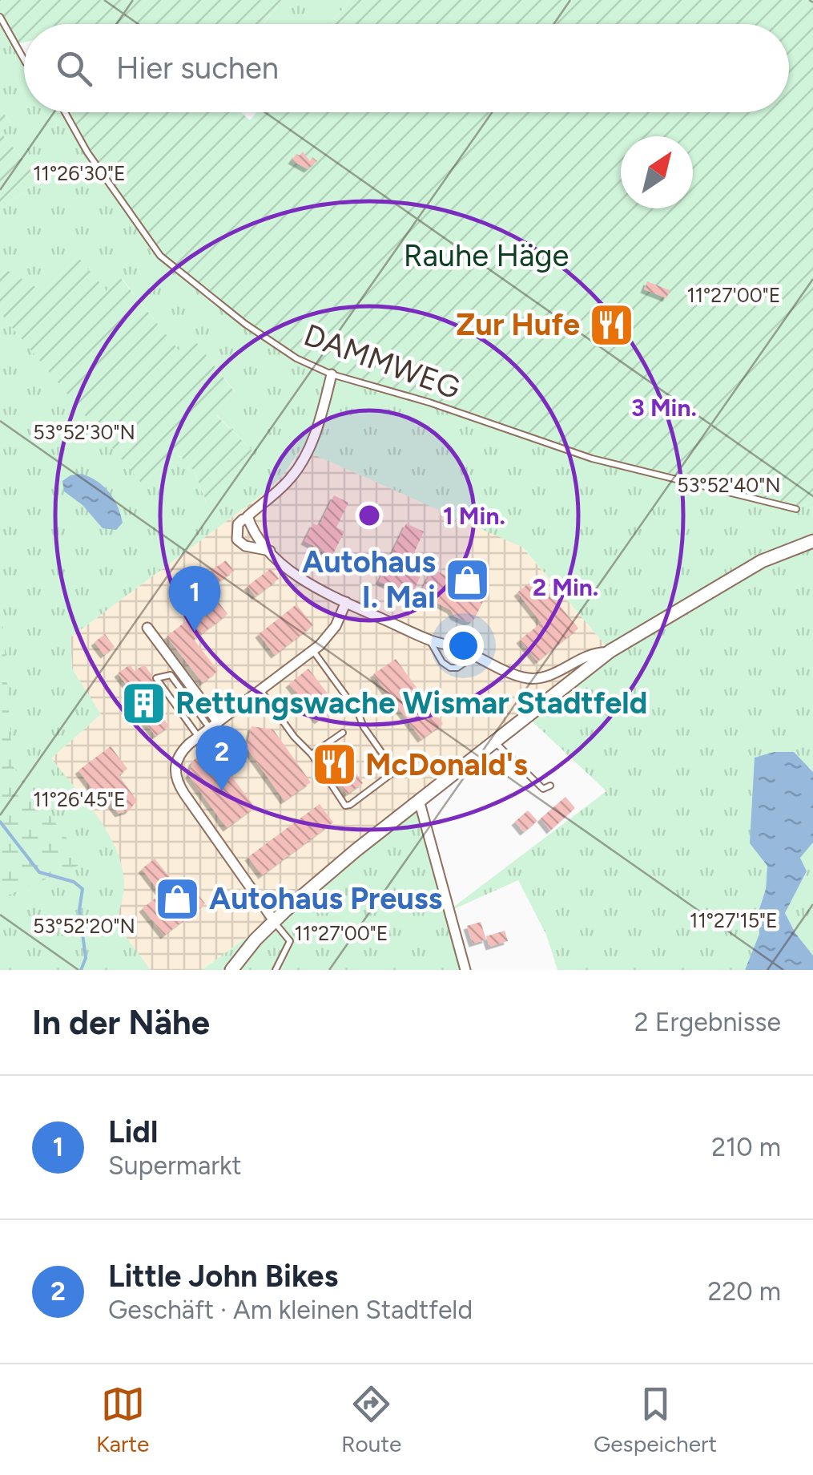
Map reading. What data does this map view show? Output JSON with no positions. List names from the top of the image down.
{
  "streets": {
    "lane": ["DAMMWEG"]
  },
  "parks": ["Rauhe Häge"],
  "places": {
    "restaurant": ["Zur Hufe", "McDonald's"],
    "shop": ["Autohaus I. Mai", "Autohaus Preuss"],
    "building": ["Rettungswache Wismar Stadtfeld"]
  },
  "north": "top right",
  "page": {
    "search": "Hier suchen",
    "pins": ["1", "2"],
    "heading": ["In der Nähe", "2 Ergebnisse"],
    "list": [
      {
        "mark": "1",
        "name": "Lidl",
        "note": "Supermarkt",
        "value": "210 m"
      },
      {
        "mark": "2",
        "name": "Little John Bikes",
        "note": "Geschäft · Am kleinen Stadtfeld",
        "value": "220 m"
      }
    ],
    "nav": ["Karte", "Route", "Gespeichert"]
  },
  "coordinates": [
    "11°26'30\"E",
    "11°27'00\"E",
    "53°52'30\"N",
    "53°52'40\"N",
    "11°26'45\"E",
    "11°27'15\"E",
    "53°52'20\"N"
  ],
  "rings": ["3 Min.", "1 Min.", "2 Min."]
}
